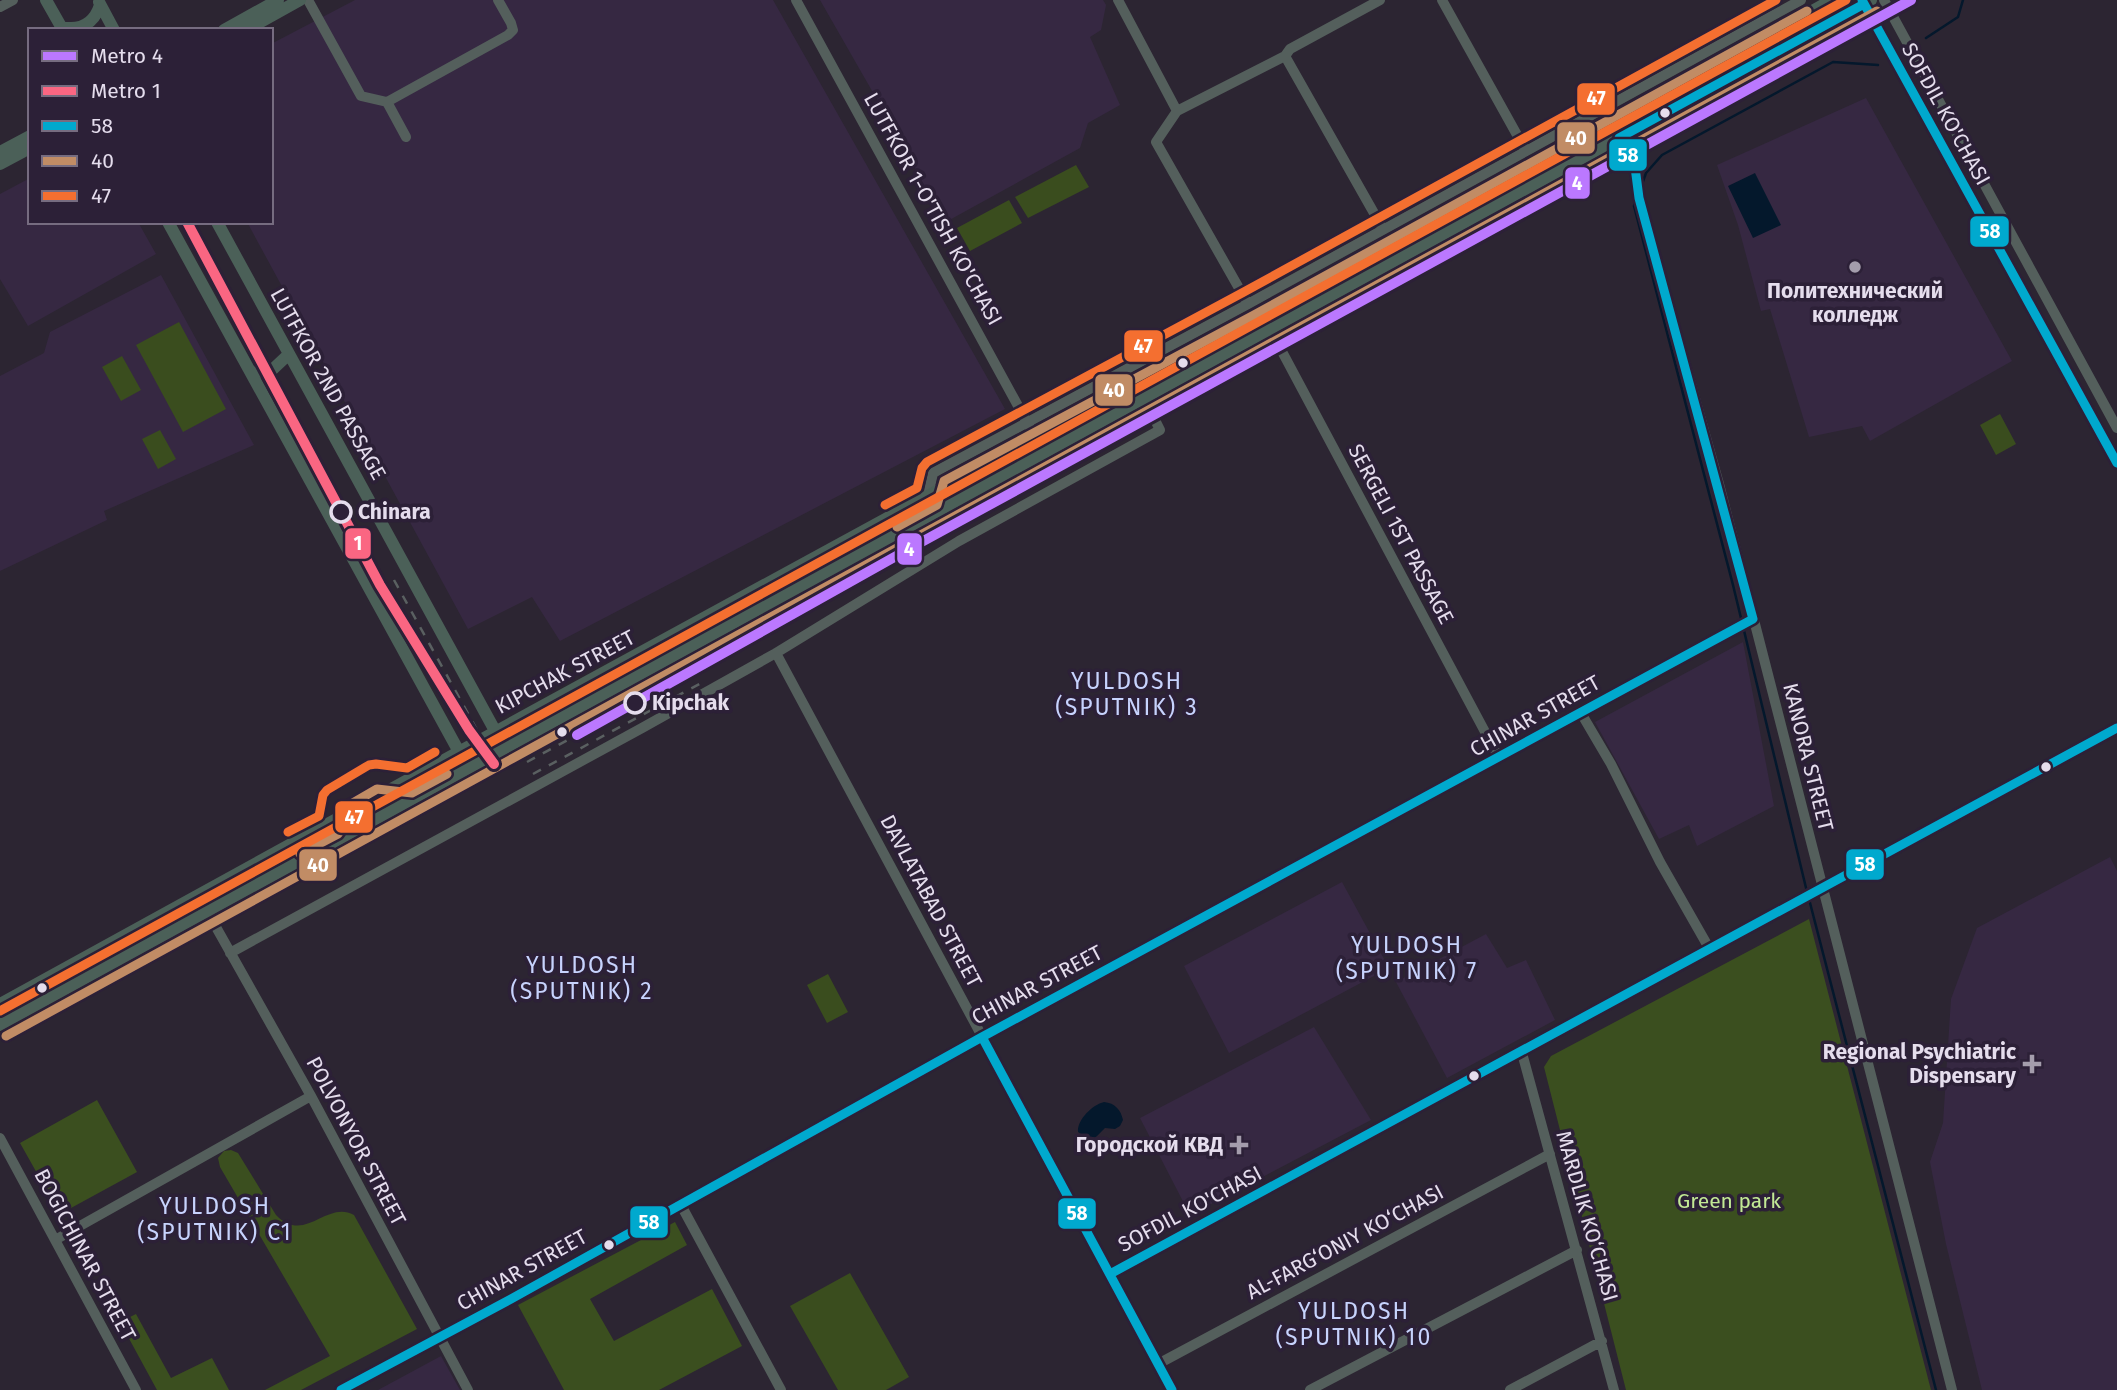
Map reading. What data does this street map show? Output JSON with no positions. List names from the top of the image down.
{
  "streets": {
    "main road": ["LUTFKOR 2ND PASSAGE", "KIPCHAK STREET"],
    "street": [
      "SOFDIL KO'CHASI",
      "LUTFKOR 1-O'TISH KO'CHASI",
      "SERGELI 1ST PASSAGE",
      "CHINAR STREET",
      "KANORA STREET",
      "DAVLATABAD STREET",
      "POLVONYOR STREET",
      "MARDLIK KO‘CHASI",
      "AL-FARG‘ONIY KO‘CHASI",
      "BOGICHINAR STREET"
    ]
  },
  "crossings": [
    ["SOFDIL KO'CHASI", "KIPCHAK STREET"],
    ["SOFDIL KO'CHASI", "KANORA STREET"],
    ["SOFDIL KO'CHASI", "DAVLATABAD STREET"],
    ["SOFDIL KO'CHASI", "MARDLIK KO‘CHASI"],
    ["LUTFKOR 1-O'TISH KO'CHASI", "KIPCHAK STREET"],
    ["LUTFKOR 2ND PASSAGE", "KIPCHAK STREET"],
    ["SERGELI 1ST PASSAGE", "KIPCHAK STREET"],
    ["SERGELI 1ST PASSAGE", "CHINAR STREET"],
    ["KIPCHAK STREET", "KANORA STREET"],
    ["KIPCHAK STREET", "POLVONYOR STREET"],
    ["CHINAR STREET", "KANORA STREET"],
    ["CHINAR STREET", "DAVLATABAD STREET"],
    ["CHINAR STREET", "POLVONYOR STREET"],
    ["DAVLATABAD STREET", "AL-FARG‘ONIY KO‘CHASI"],
    ["MARDLIK KO‘CHASI", "AL-FARG‘ONIY KO‘CHASI"]
  ],
  "districts": [
    "YULDOSH (SPUTNIK) 3",
    "YULDOSH (SPUTNIK) 7",
    "YULDOSH (SPUTNIK) 2",
    "YULDOSH (SPUTNIK) C1",
    "YULDOSH (SPUTNIK) 10"
  ],
  "parks": ["Green park"],
  "places": {
    "other": ["Политехнический колледж", "Chinara", "Kipchak"],
    "health": ["Regional Psychiatric Dispensary", "Городской КВД"]
  },
  "lines": [
    "metro line 4",
    "transit line 58",
    "transit line 47",
    "transit line 40",
    "metro line 1"
  ],
  "legend": [
    "Metro 4",
    "Metro 1",
    "58",
    "40",
    "47"
  ]
}
